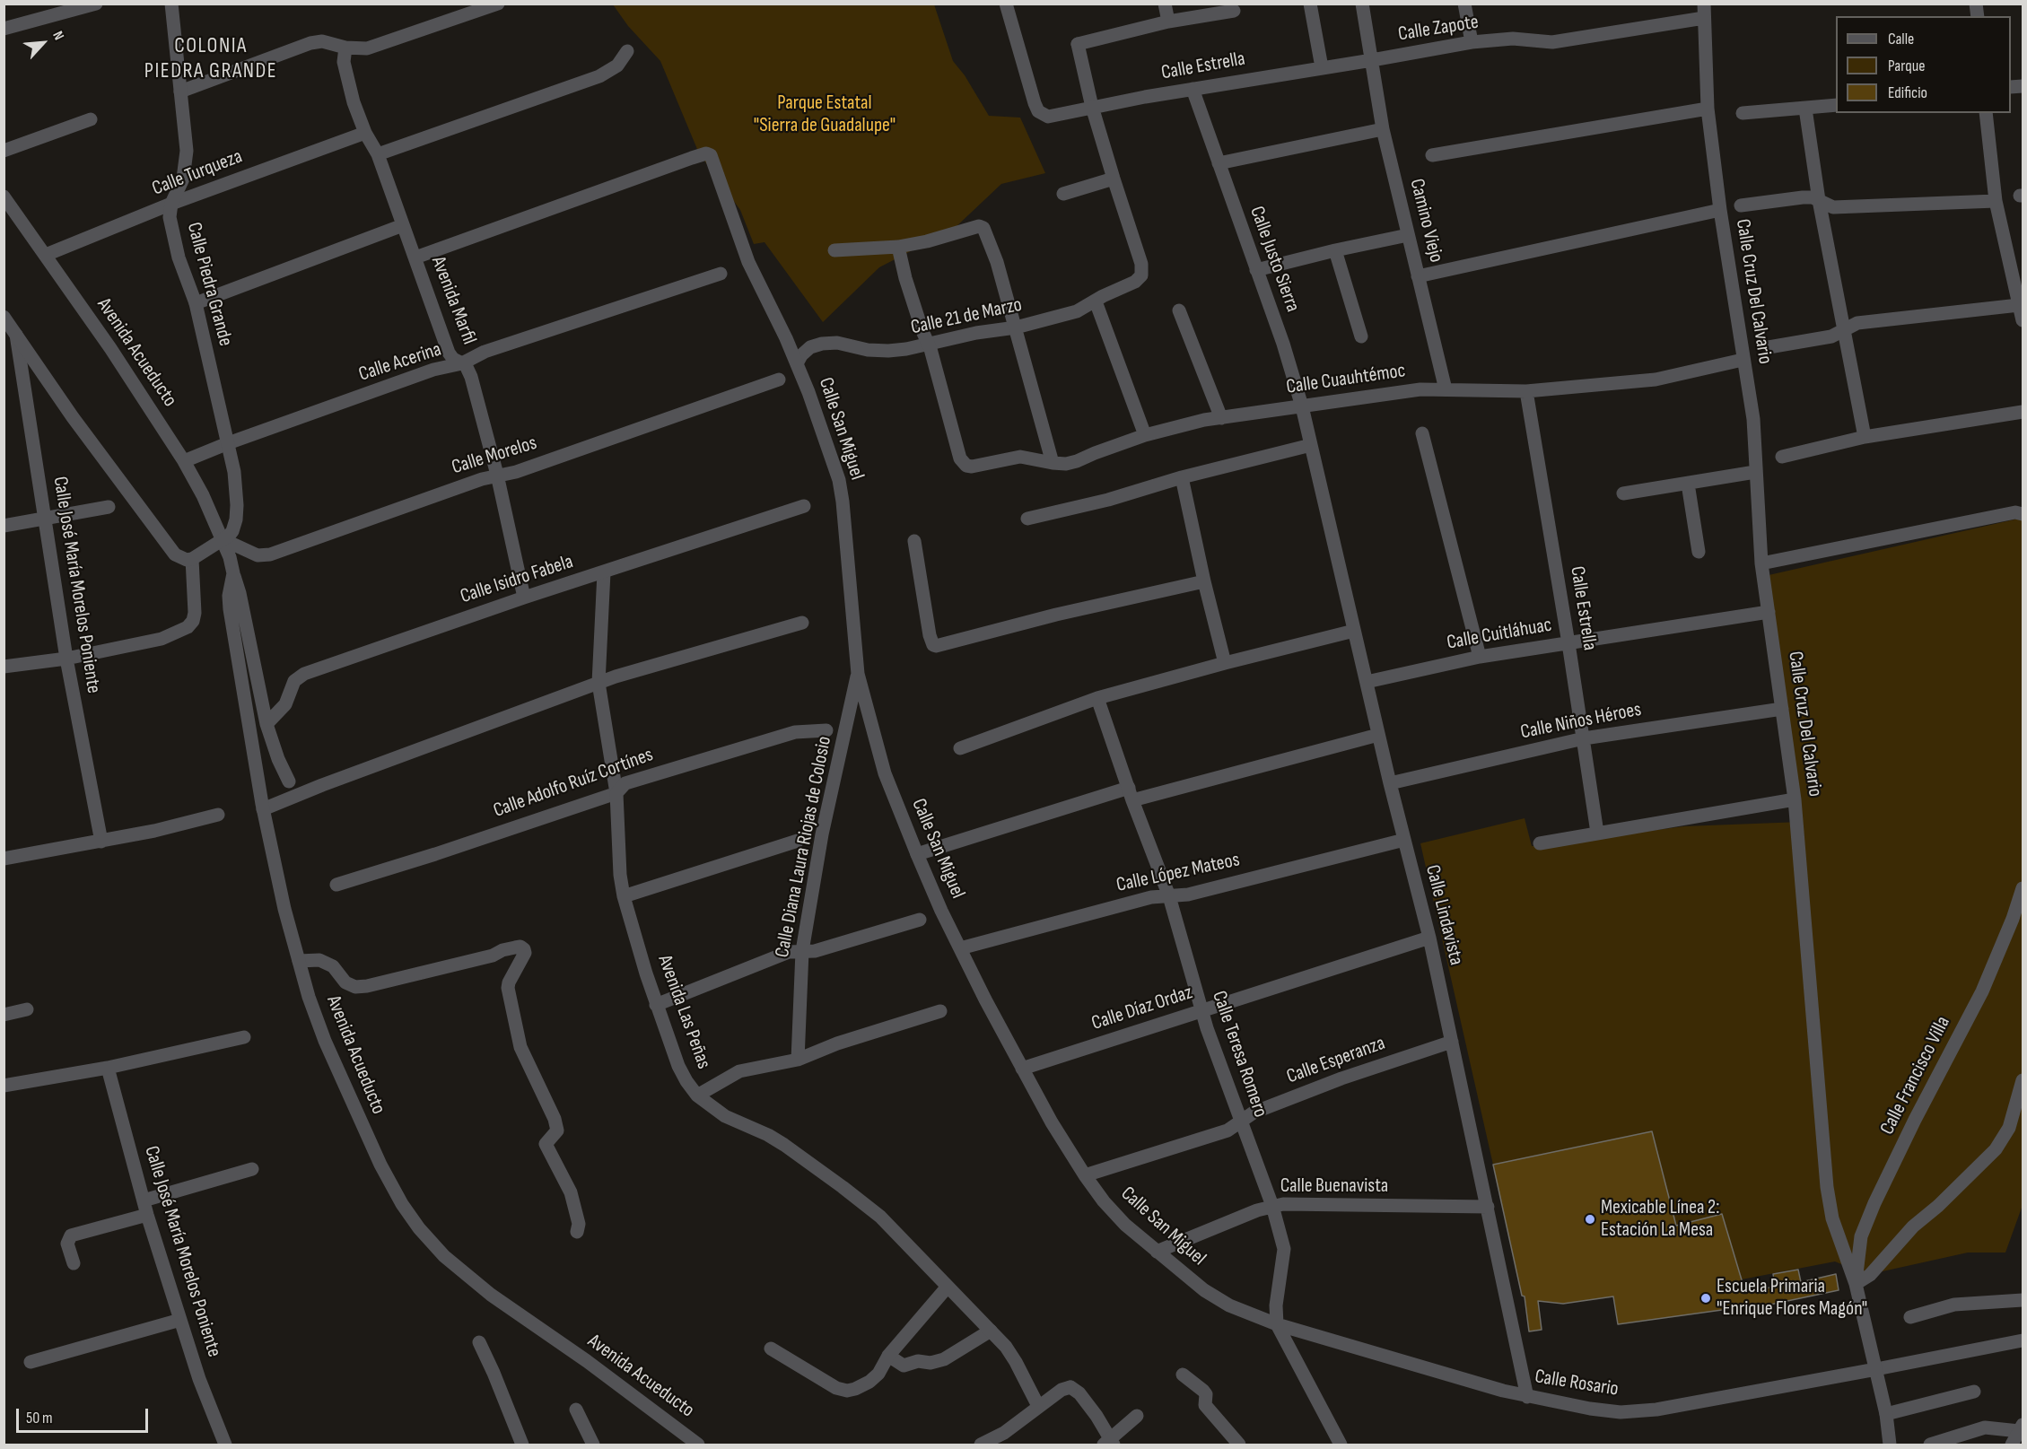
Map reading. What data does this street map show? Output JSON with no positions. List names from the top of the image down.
{
  "streets": {
    "street": [
      "Calle Zapote",
      "Calle Estrella",
      "Calle Turqueza",
      "Camino Viejo",
      "Calle Justo Sierra",
      "Calle Piedra Grande",
      "Calle Cruz Del Calvario",
      "Avenida Marfil",
      "Calle 21 de Marzo",
      "Avenida Acueducto",
      "Calle Acerina",
      "Calle Cuauhtémoc",
      "Calle San Miguel",
      "Calle Morelos",
      "Calle Isidro Fabela",
      "Calle José María Morelos Poniente",
      "Calle Cuitláhuac",
      "Calle Niños Héroes",
      "Calle Adolfo Ruíz Cortínes",
      "Calle Diana Laura Riojas de Colosio",
      "Calle López Mateos",
      "Calle Lindavista",
      "Calle Díaz Ordaz",
      "Avenida Las Peñas",
      "Calle Teresa Romero",
      "Calle Esperanza",
      "Calle Francisco Villa",
      "Calle Buenavista",
      "Calle Rosario"
    ]
  },
  "crossings": [
    ["Calle Zapote", "Calle Estrella"],
    ["Calle Zapote", "Camino Viejo"],
    ["Calle Zapote", "Calle Cruz Del Calvario"],
    ["Calle Estrella", "Camino Viejo"],
    ["Calle Estrella", "Calle Justo Sierra"],
    ["Calle Estrella", "Calle Cuauhtémoc"],
    ["Calle Estrella", "Calle Cuitláhuac"],
    ["Calle Estrella", "Calle Niños Héroes"],
    ["Calle Turqueza", "Calle Piedra Grande"],
    ["Calle Turqueza", "Avenida Marfil"],
    ["Calle Turqueza", "Avenida Acueducto"],
    ["Camino Viejo", "Calle Cuauhtémoc"],
    ["Calle Justo Sierra", "Calle Cuauhtémoc"],
    ["Calle Justo Sierra", "Calle Lindavista"],
    ["Calle Piedra Grande", "Avenida Acueducto"],
    ["Calle Piedra Grande", "Calle Acerina"],
    ["Calle Piedra Grande", "Calle Morelos"],
    ["Calle Cruz Del Calvario", "Calle Cuauhtémoc"],
    ["Calle Cruz Del Calvario", "Calle Cuitláhuac"],
    ["Calle Cruz Del Calvario", "Calle Niños Héroes"],
    ["Calle Cruz Del Calvario", "Calle Francisco Villa"],
    ["Calle Cruz Del Calvario", "Calle Rosario"],
    ["Avenida Marfil", "Calle Acerina"],
    ["Avenida Marfil", "Calle San Miguel"],
    ["Avenida Marfil", "Calle Morelos"],
    ["Avenida Marfil", "Calle Isidro Fabela"],
    ["Calle 21 de Marzo", "Calle Cuauhtémoc"],
    ["Calle 21 de Marzo", "Calle San Miguel"],
    ["Avenida Acueducto", "Calle Acerina"],
    ["Avenida Acueducto", "Calle Morelos"],
    ["Calle San Miguel", "Calle Diana Laura Riojas de Colosio"],
    ["Calle San Miguel", "Calle López Mateos"],
    ["Calle San Miguel", "Calle Díaz Ordaz"],
    ["Calle San Miguel", "Calle Teresa Romero"],
    ["Calle San Miguel", "Calle Esperanza"],
    ["Calle San Miguel", "Calle Buenavista"],
    ["Calle San Miguel", "Calle Rosario"],
    ["Calle Isidro Fabela", "Avenida Las Peñas"],
    ["Calle Cuitláhuac", "Calle Lindavista"],
    ["Calle Niños Héroes", "Calle Lindavista"],
    ["Calle Adolfo Ruíz Cortínes", "Avenida Las Peñas"],
    ["Calle López Mateos", "Calle Lindavista"],
    ["Calle López Mateos", "Calle Teresa Romero"],
    ["Calle Lindavista", "Calle Díaz Ordaz"],
    ["Calle Lindavista", "Calle Esperanza"],
    ["Calle Lindavista", "Calle Buenavista"],
    ["Calle Lindavista", "Calle Rosario"],
    ["Calle Díaz Ordaz", "Calle Teresa Romero"],
    ["Calle Teresa Romero", "Calle Esperanza"],
    ["Calle Teresa Romero", "Calle Buenavista"],
    ["Calle Teresa Romero", "Calle Rosario"]
  ],
  "districts": ["COLONIA PIEDRA GRANDE"],
  "parks": ["Parque Estatal \"Sierra de Guadalupe\""],
  "places": ["Mexicable Línea 2: Estación La Mesa", "Escuela Primaria \"Enrique Flores Magón\""],
  "legend": ["Calle", "Parque", "Edificio"],
  "scale_bar": "50 m",
  "north": "top right"
}
